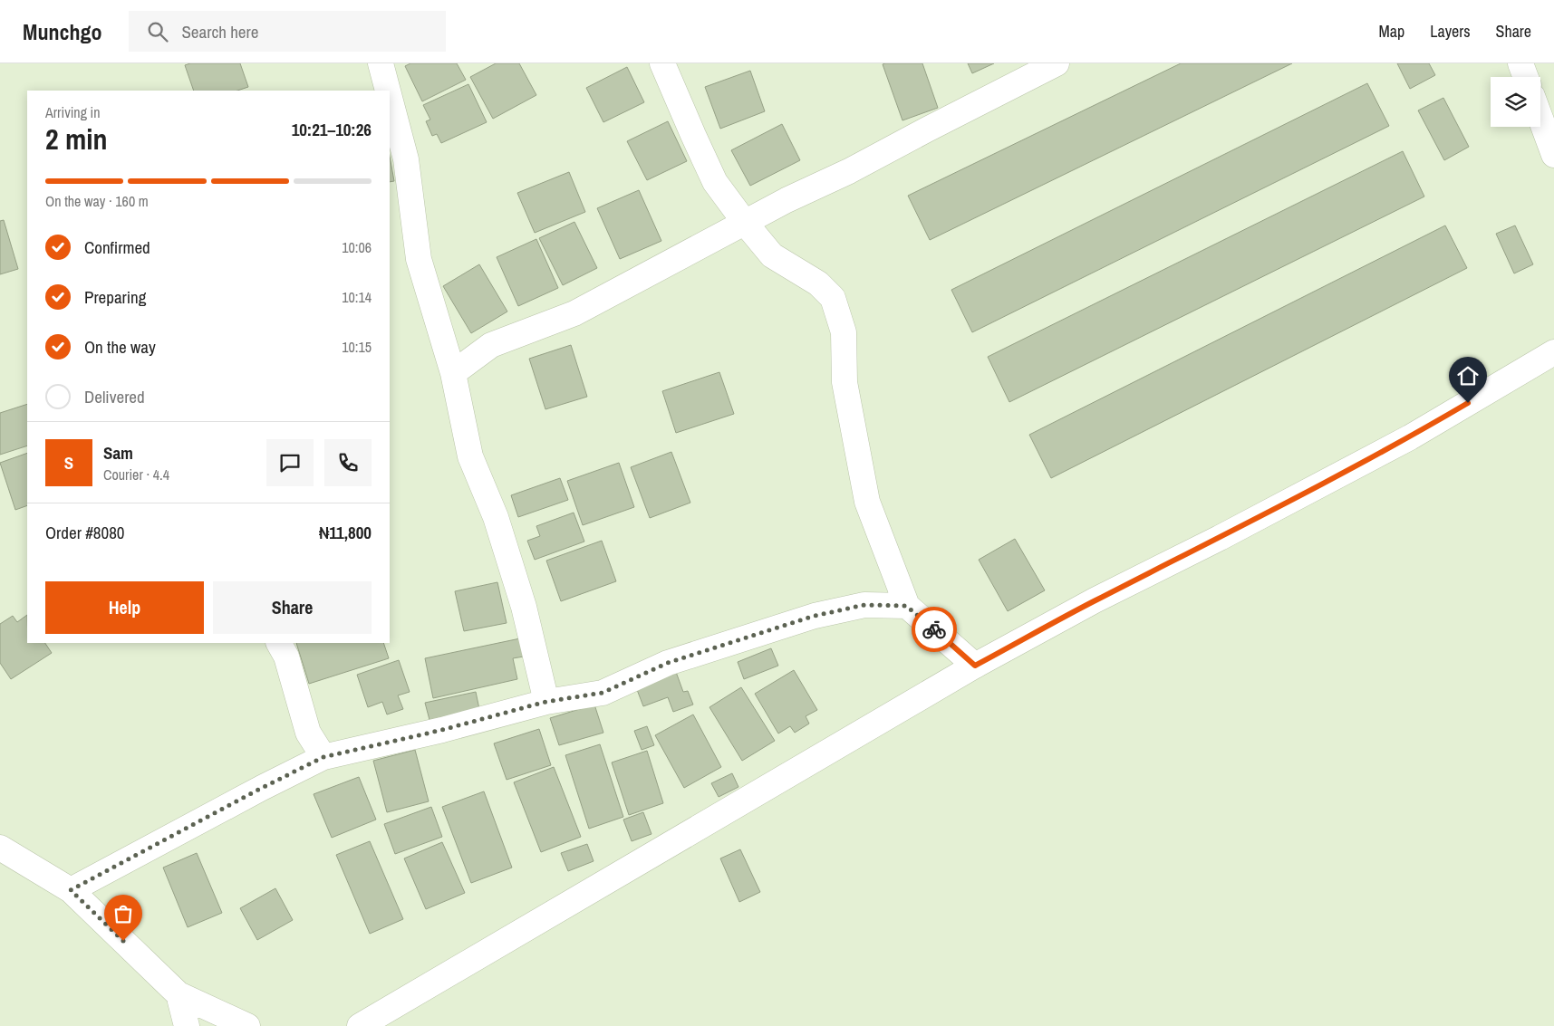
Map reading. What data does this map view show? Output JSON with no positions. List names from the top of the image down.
{
  "page": {
    "header": "Munchgo",
    "search": "Search here",
    "nav": ["Map", "Layers", "Share"],
    "heading": ["2 min", "Arriving in", "10:21–10:26"],
    "panel": [
      "Sam",
      "Courier · 4.4",
      "Order #8080",
      "₦11,800"
    ],
    "bar": "On the way · 160 m",
    "list": [
      ["Confirmed", "10:06"],
      ["Preparing", "10:14"],
      ["On the way", "10:15"],
      "Delivered"
    ],
    "round": "S",
    "buttons": ["Help", "Share"]
  }
}
